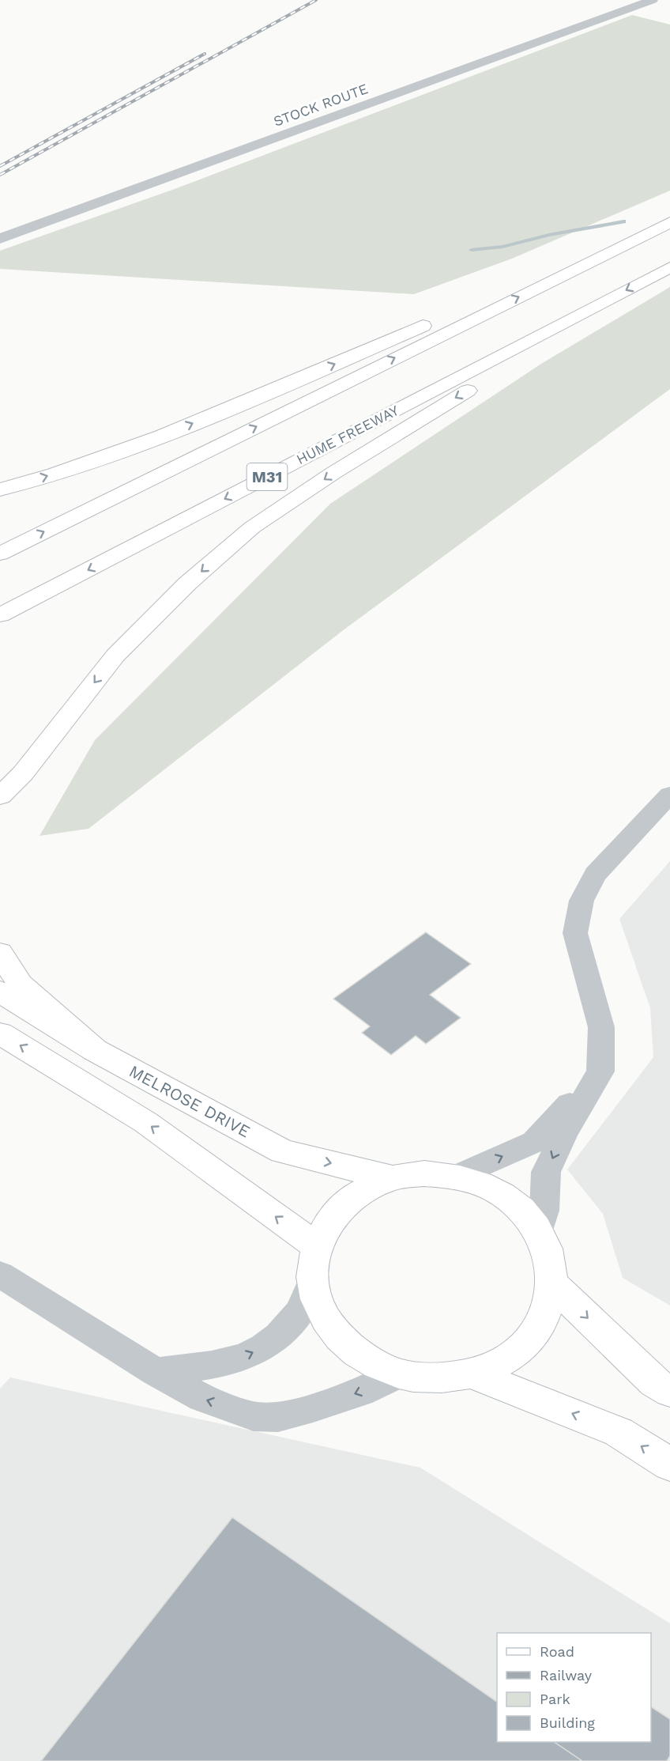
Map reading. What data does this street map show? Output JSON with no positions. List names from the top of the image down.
{
  "streets": {
    "main road": ["HUME FREEWAY", "M31", "MELROSE DRIVE"],
    "street": ["STOCK ROUTE"]
  },
  "legend": [
    "Road",
    "Railway",
    "Park",
    "Building"
  ]
}
